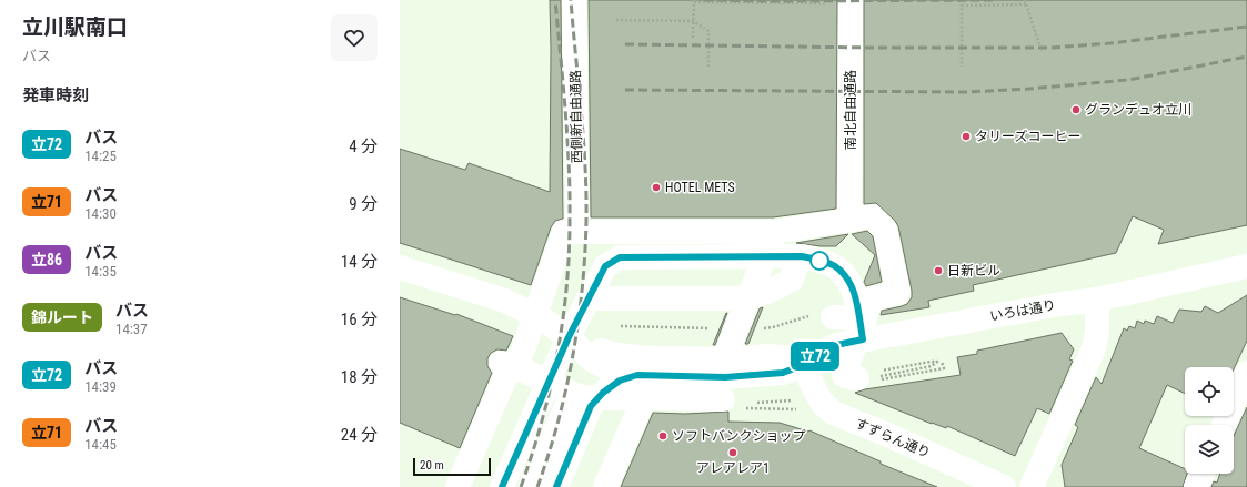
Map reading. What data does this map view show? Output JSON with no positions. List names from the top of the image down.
{
  "streets": {
    "street": [
      "南北自由通路",
      "西側新自由通路",
      "いろは通り",
      "すずらん通り"
    ]
  },
  "crossings": [
    ["いろは通り", "すずらん通り"]
  ],
  "places": [
    "グランデュオ立川",
    "タリーズコーヒー",
    "HOTEL METS",
    "日新ビル",
    "ソフトバンクショップ",
    "アレアレア1"
  ],
  "lines": ["bus line 立72"],
  "scale_bar": "20 m",
  "page": {
    "heading": [
      ["立川駅南口", "バス"],
      "発車時刻"
    ],
    "on_map": "立72",
    "list": [
      {
        "mark": "立72",
        "name": "バス",
        "note": "14:25",
        "value": "4 分"
      },
      {
        "mark": "立71",
        "name": "バス",
        "note": "14:30",
        "value": "9 分"
      },
      {
        "mark": "立86",
        "name": "バス",
        "note": "14:35",
        "value": "14 分"
      },
      {
        "mark": "錦ルート",
        "name": "バス",
        "note": "14:37",
        "value": "16 分"
      },
      {
        "mark": "立72",
        "name": "バス",
        "note": "14:39",
        "value": "18 分"
      },
      {
        "mark": "立71",
        "name": "バス",
        "note": "14:45",
        "value": "24 分"
      }
    ],
    "scale": "20 m"
  }
}
